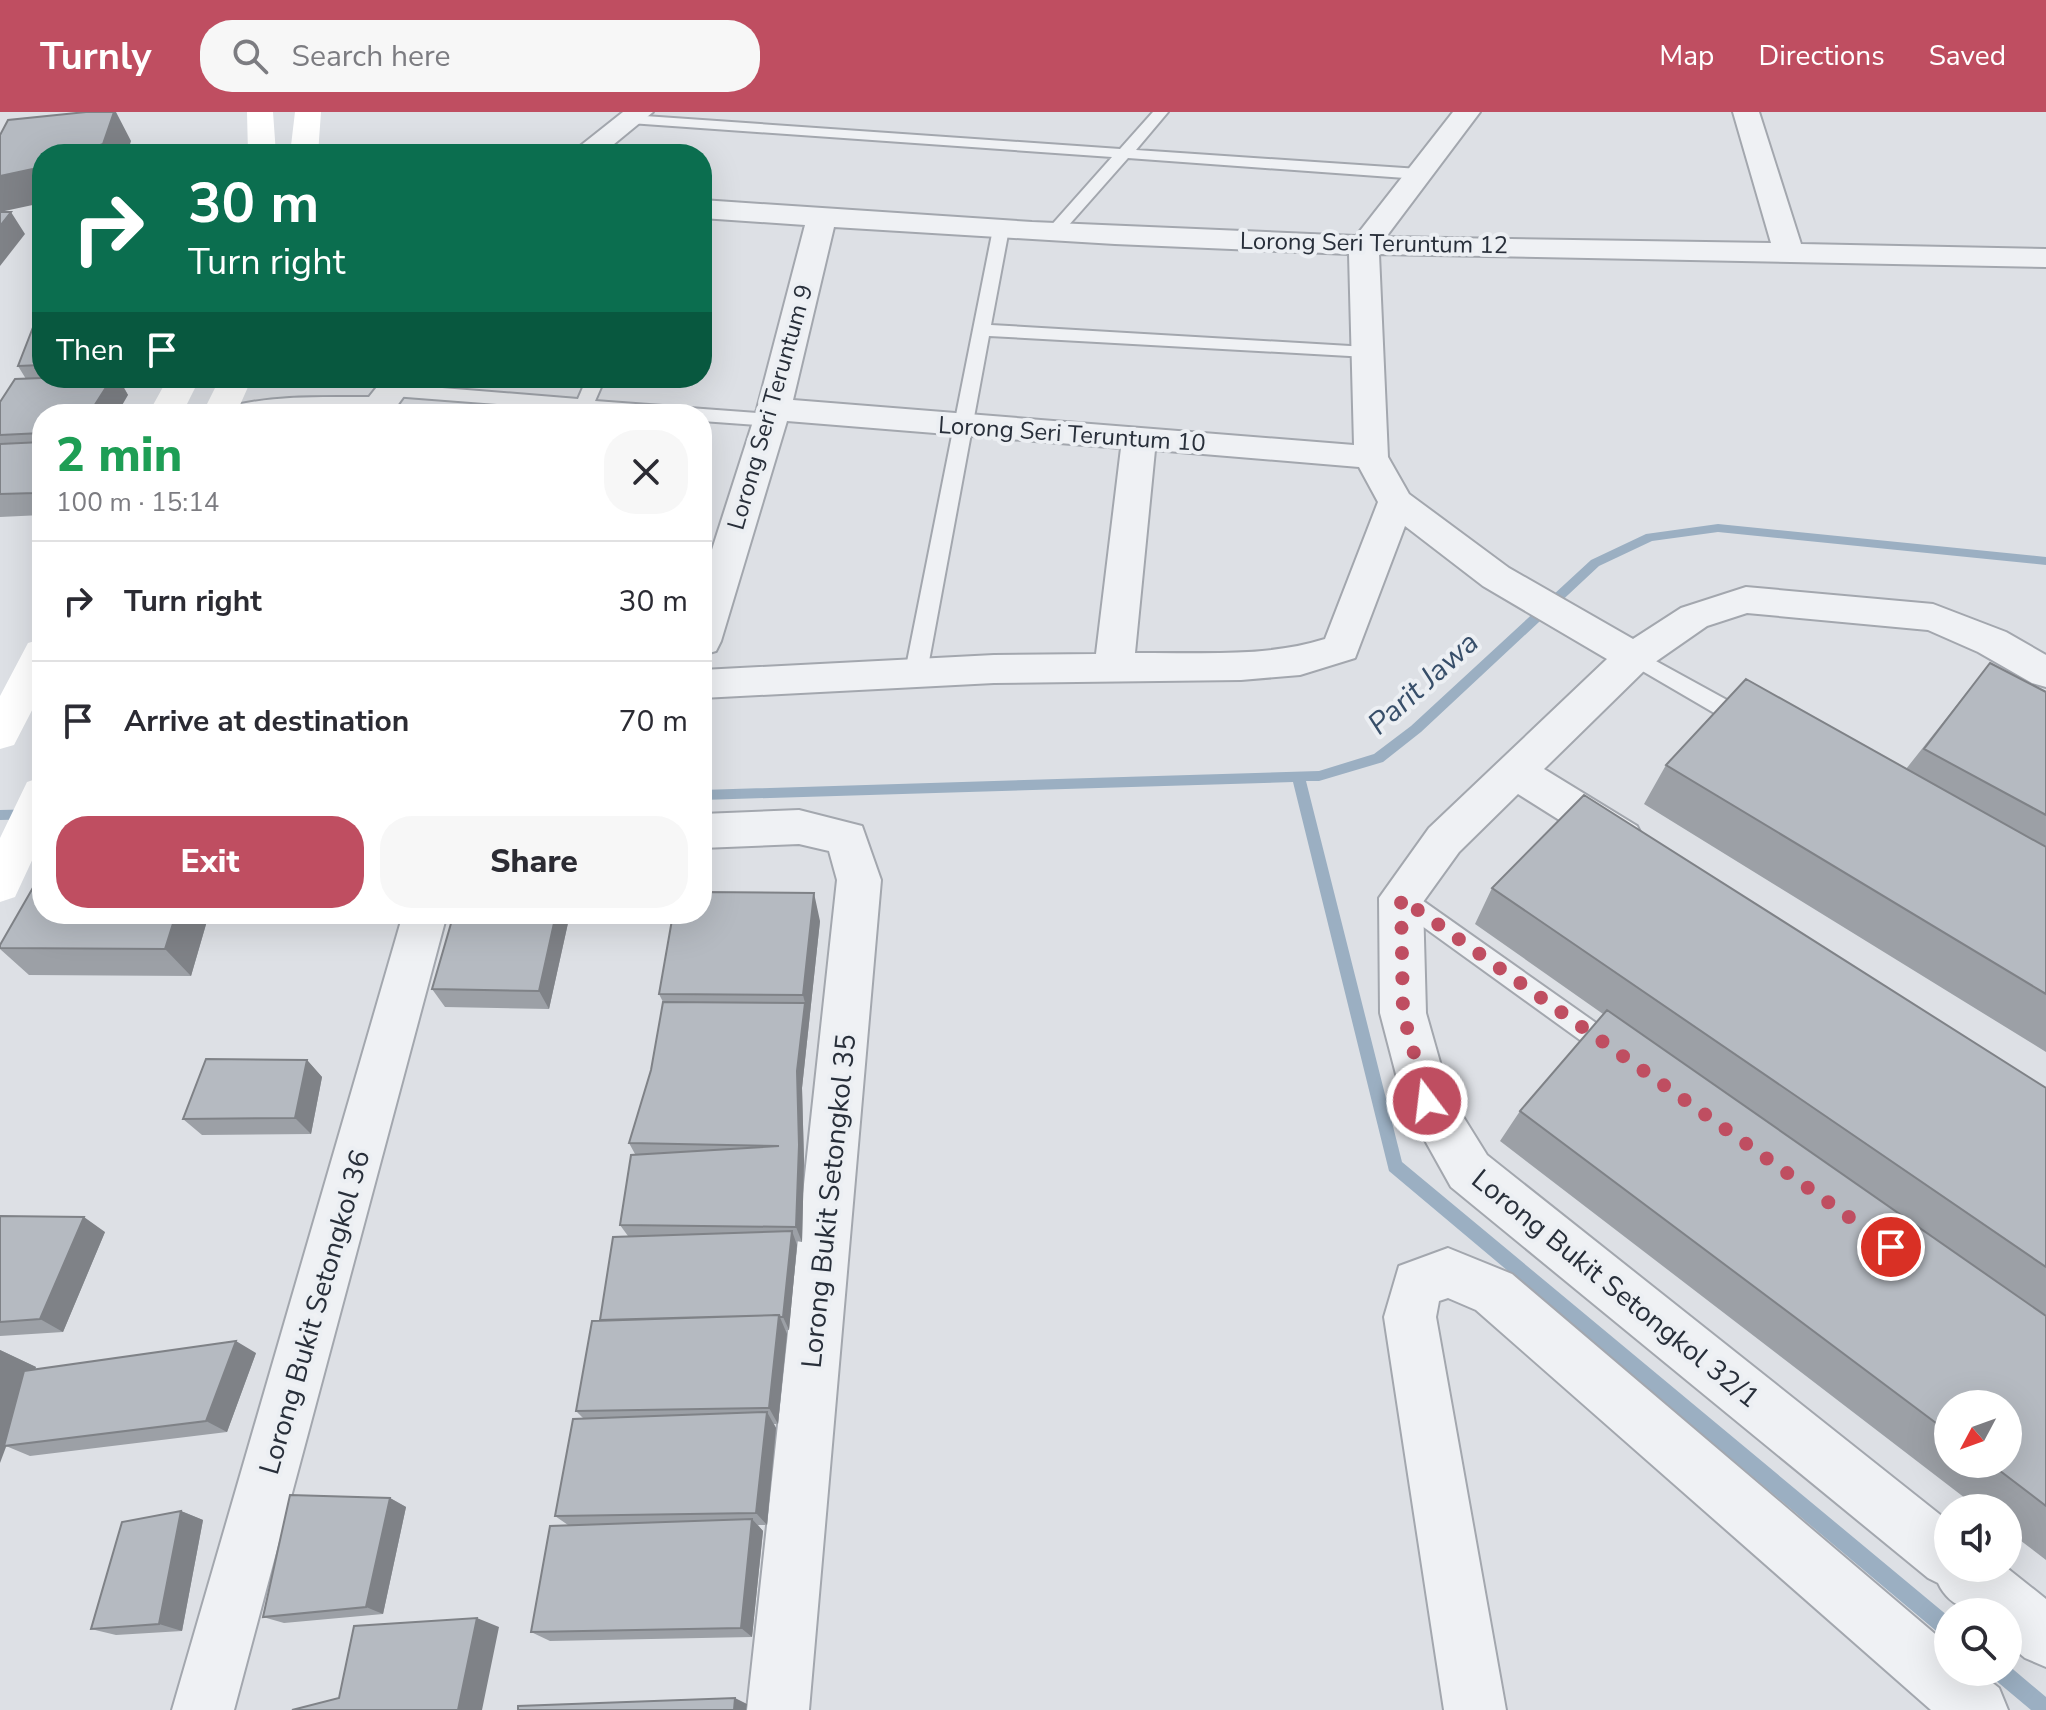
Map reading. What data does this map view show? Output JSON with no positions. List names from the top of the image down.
{
  "streets": {
    "street": [
      "Lorong Seri Teruntum 12",
      "Lorong Seri Teruntum 9",
      "Lorong Seri Teruntum 10",
      "Lorong Bukit Setongkol 35",
      "Lorong Bukit Setongkol 32/1",
      "Lorong Bukit Setongkol 36"
    ]
  },
  "crossings": [
    ["Lorong Seri Teruntum 12", "Lorong Seri Teruntum 9"],
    ["Lorong Seri Teruntum 9", "Lorong Seri Teruntum 10"]
  ],
  "water": ["Parit Jawa"],
  "north": "bottom left",
  "page": {
    "header": "Turnly",
    "search": "Search here",
    "nav": ["Map", "Directions", "Saved"],
    "turn": ["30 m", "Turn right"],
    "then": "Then",
    "heading": ["2 min", "100 m · 15:14"],
    "list": [
      {
        "name": "Turn right",
        "value": "30 m"
      },
      {
        "name": "Arrive at destination",
        "value": "70 m"
      }
    ],
    "buttons": ["Exit", "Share"]
  }
}
